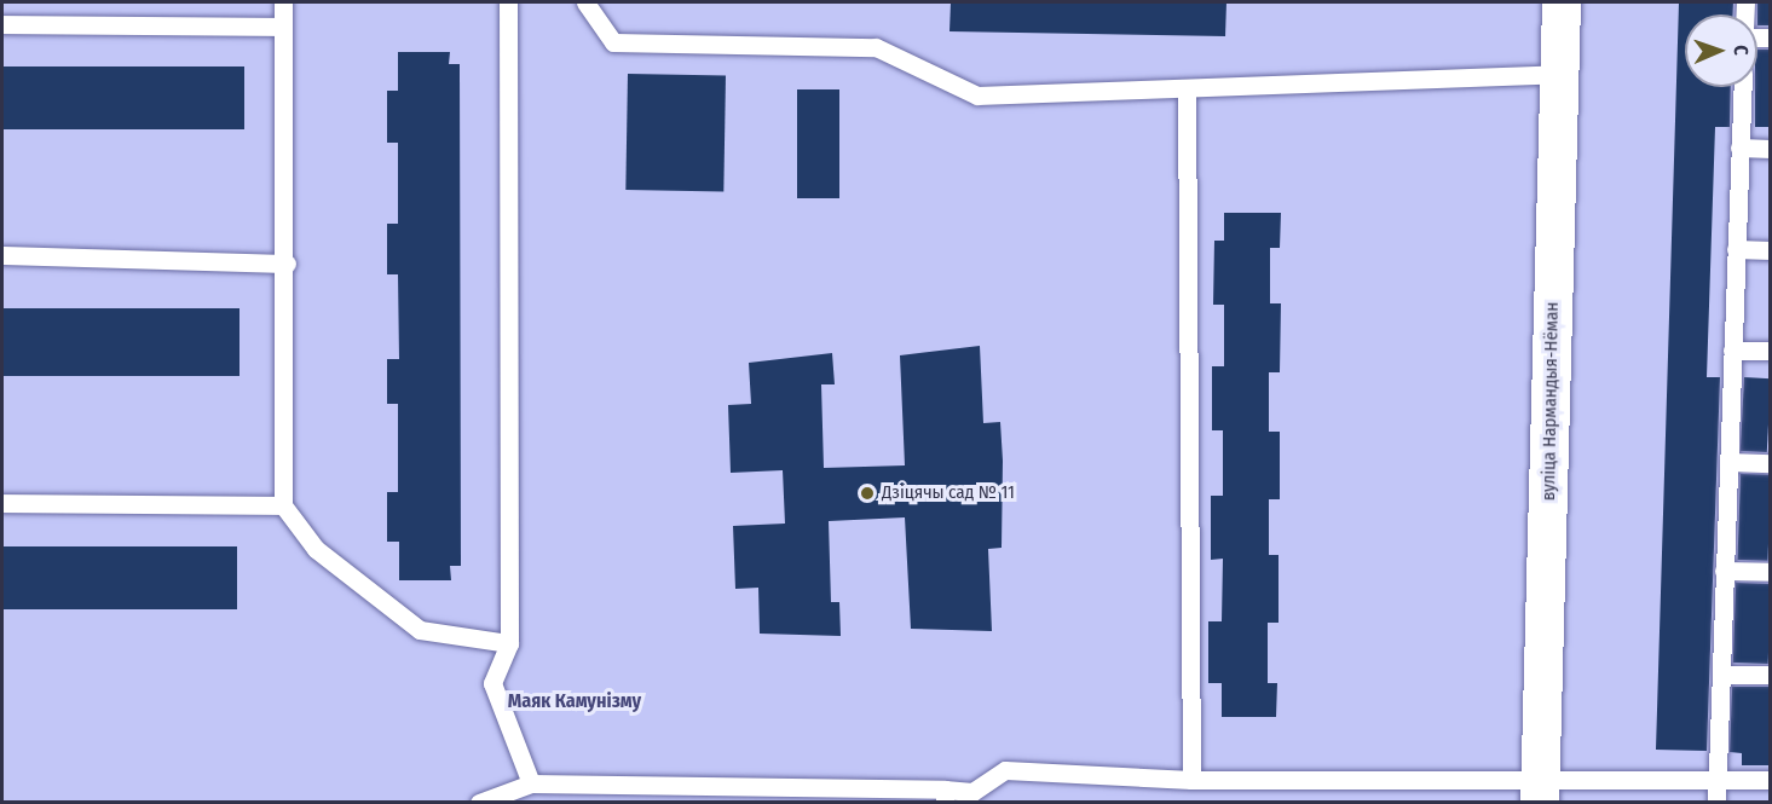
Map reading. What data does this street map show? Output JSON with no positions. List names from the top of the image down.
{
  "streets": {
    "street": ["вуліца Нармандыя-Нёман"]
  },
  "districts": ["Маяк Камунізму"],
  "places": ["Дзіцячы сад № 11"],
  "north": "right"
}
